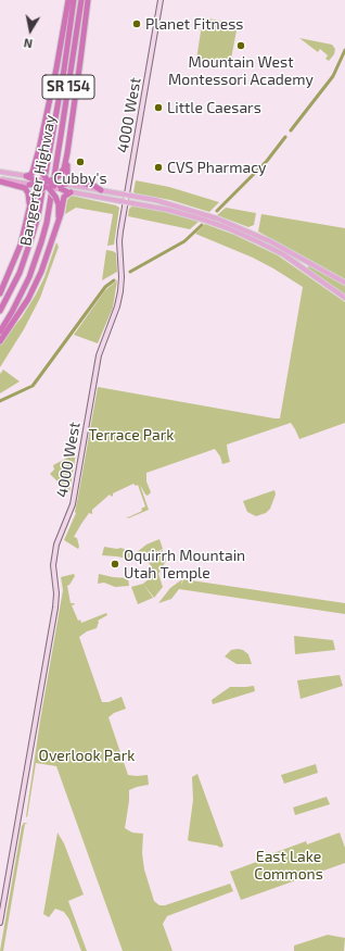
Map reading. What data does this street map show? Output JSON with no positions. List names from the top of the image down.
{
  "streets": {
    "highway": ["SR 154", "Bangerter Highway"],
    "main road": ["4000 West"]
  },
  "parks": ["Terrace Park", "Overlook Park", "East Lake Commons"],
  "places": [
    "Planet Fitness",
    "Mountain West Montessori Academy",
    "Little Caesars",
    "Cubby's",
    "CVS Pharmacy",
    "Oquirrh Mountain Utah Temple"
  ],
  "north": "bottom"
}
